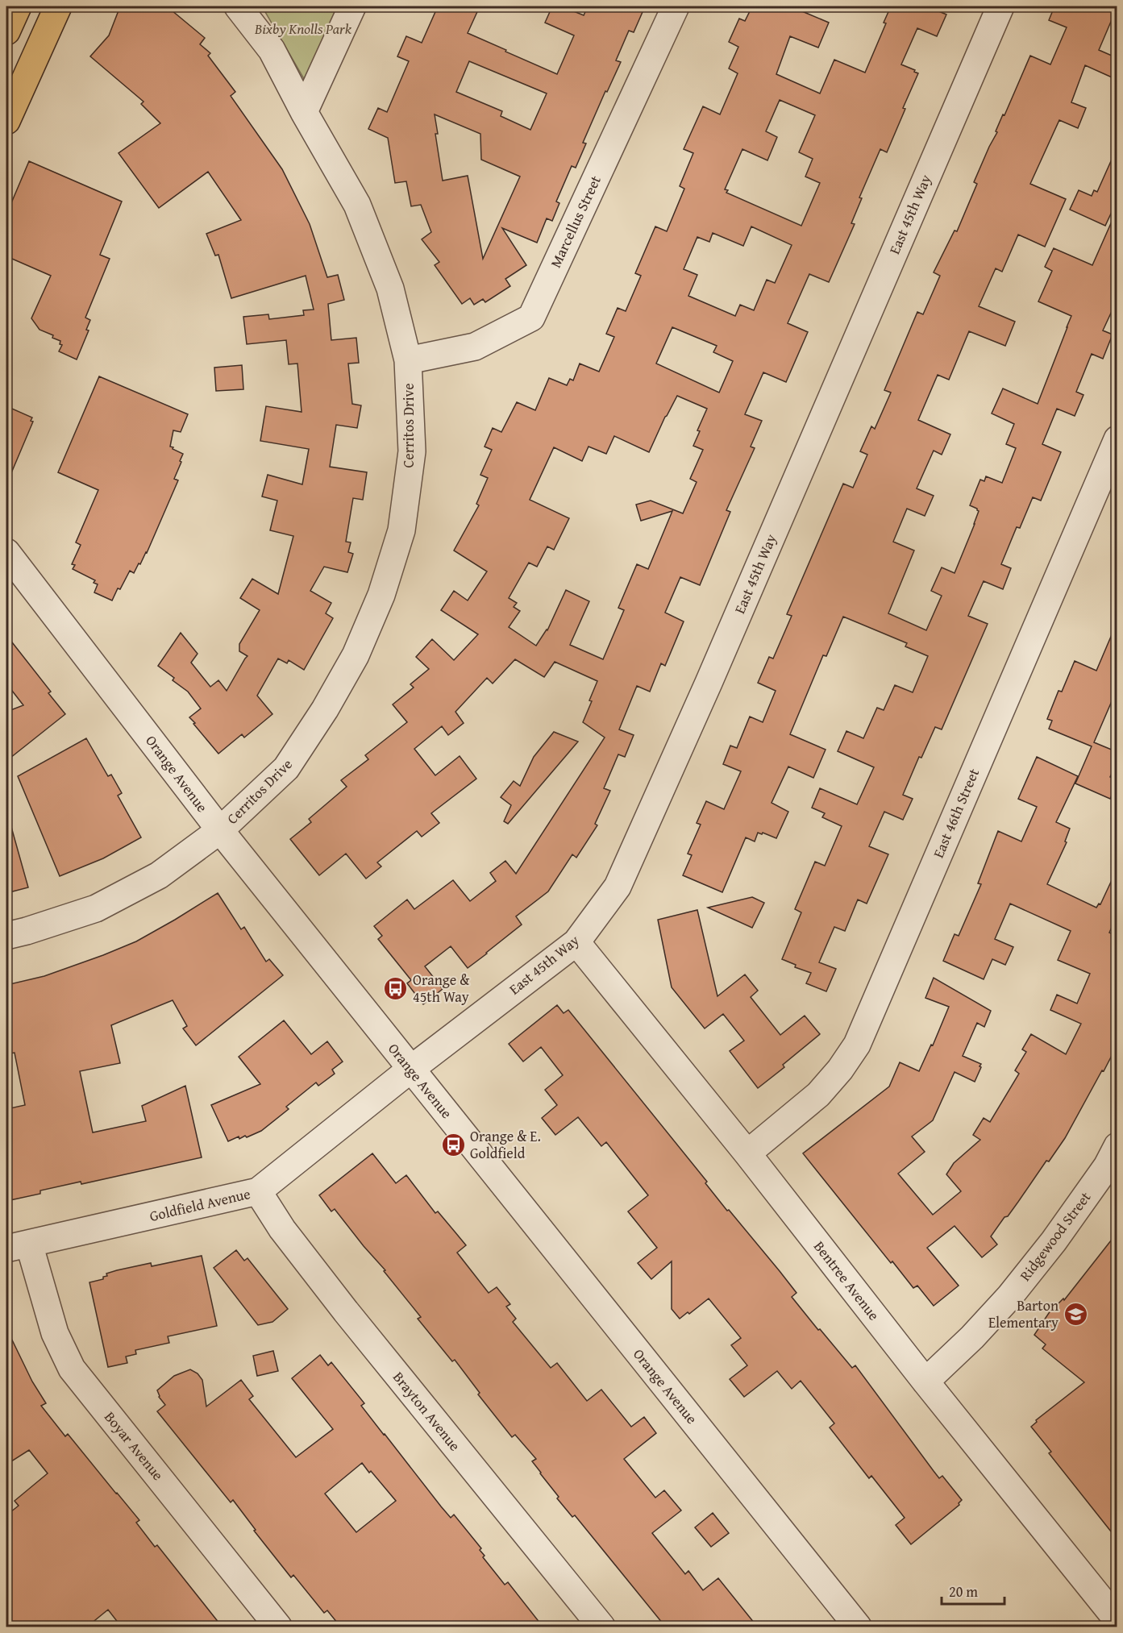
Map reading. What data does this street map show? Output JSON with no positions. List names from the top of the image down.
{
  "streets": {
    "street": [
      "East 45th Way",
      "Marcellus Street",
      "Cerritos Drive",
      "Orange Avenue",
      "East 46th Street",
      "Goldfield Avenue",
      "Ridgewood Street",
      "Bentree Avenue",
      "Brayton Avenue",
      "Boyar Avenue"
    ]
  },
  "crossings": [
    ["East 45th Way", "Orange Avenue"],
    ["East 45th Way", "Goldfield Avenue"],
    ["East 45th Way", "Bentree Avenue"],
    ["Marcellus Street", "Cerritos Drive"],
    ["Cerritos Drive", "Orange Avenue"],
    ["Orange Avenue", "Goldfield Avenue"],
    ["East 46th Street", "Bentree Avenue"],
    ["Goldfield Avenue", "Brayton Avenue"],
    ["Goldfield Avenue", "Boyar Avenue"],
    ["Ridgewood Street", "Bentree Avenue"]
  ],
  "parks": ["Bixby Knolls Park"],
  "places": {
    "bus stop": ["Orange & 45th Way", "Orange & E. Goldfield"],
    "school or university": ["Barton Elementary"]
  },
  "scale_bar": "20 m"
}
